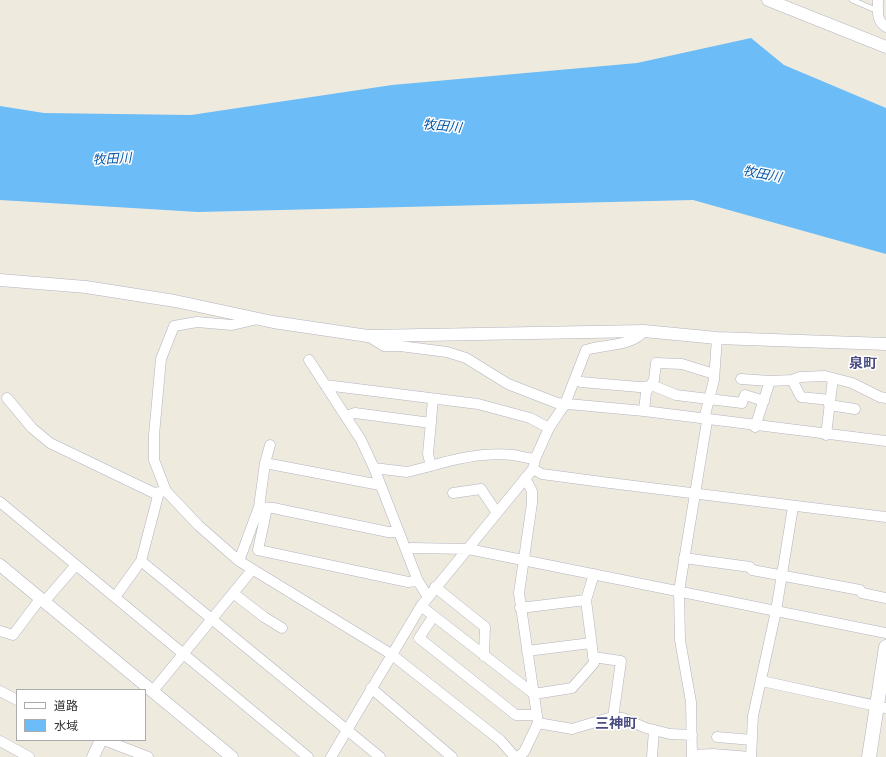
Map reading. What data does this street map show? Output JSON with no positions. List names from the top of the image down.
{
  "districts": ["泉町", "三神町"],
  "water": ["牧田川"],
  "legend": ["道路", "水域"]
}
